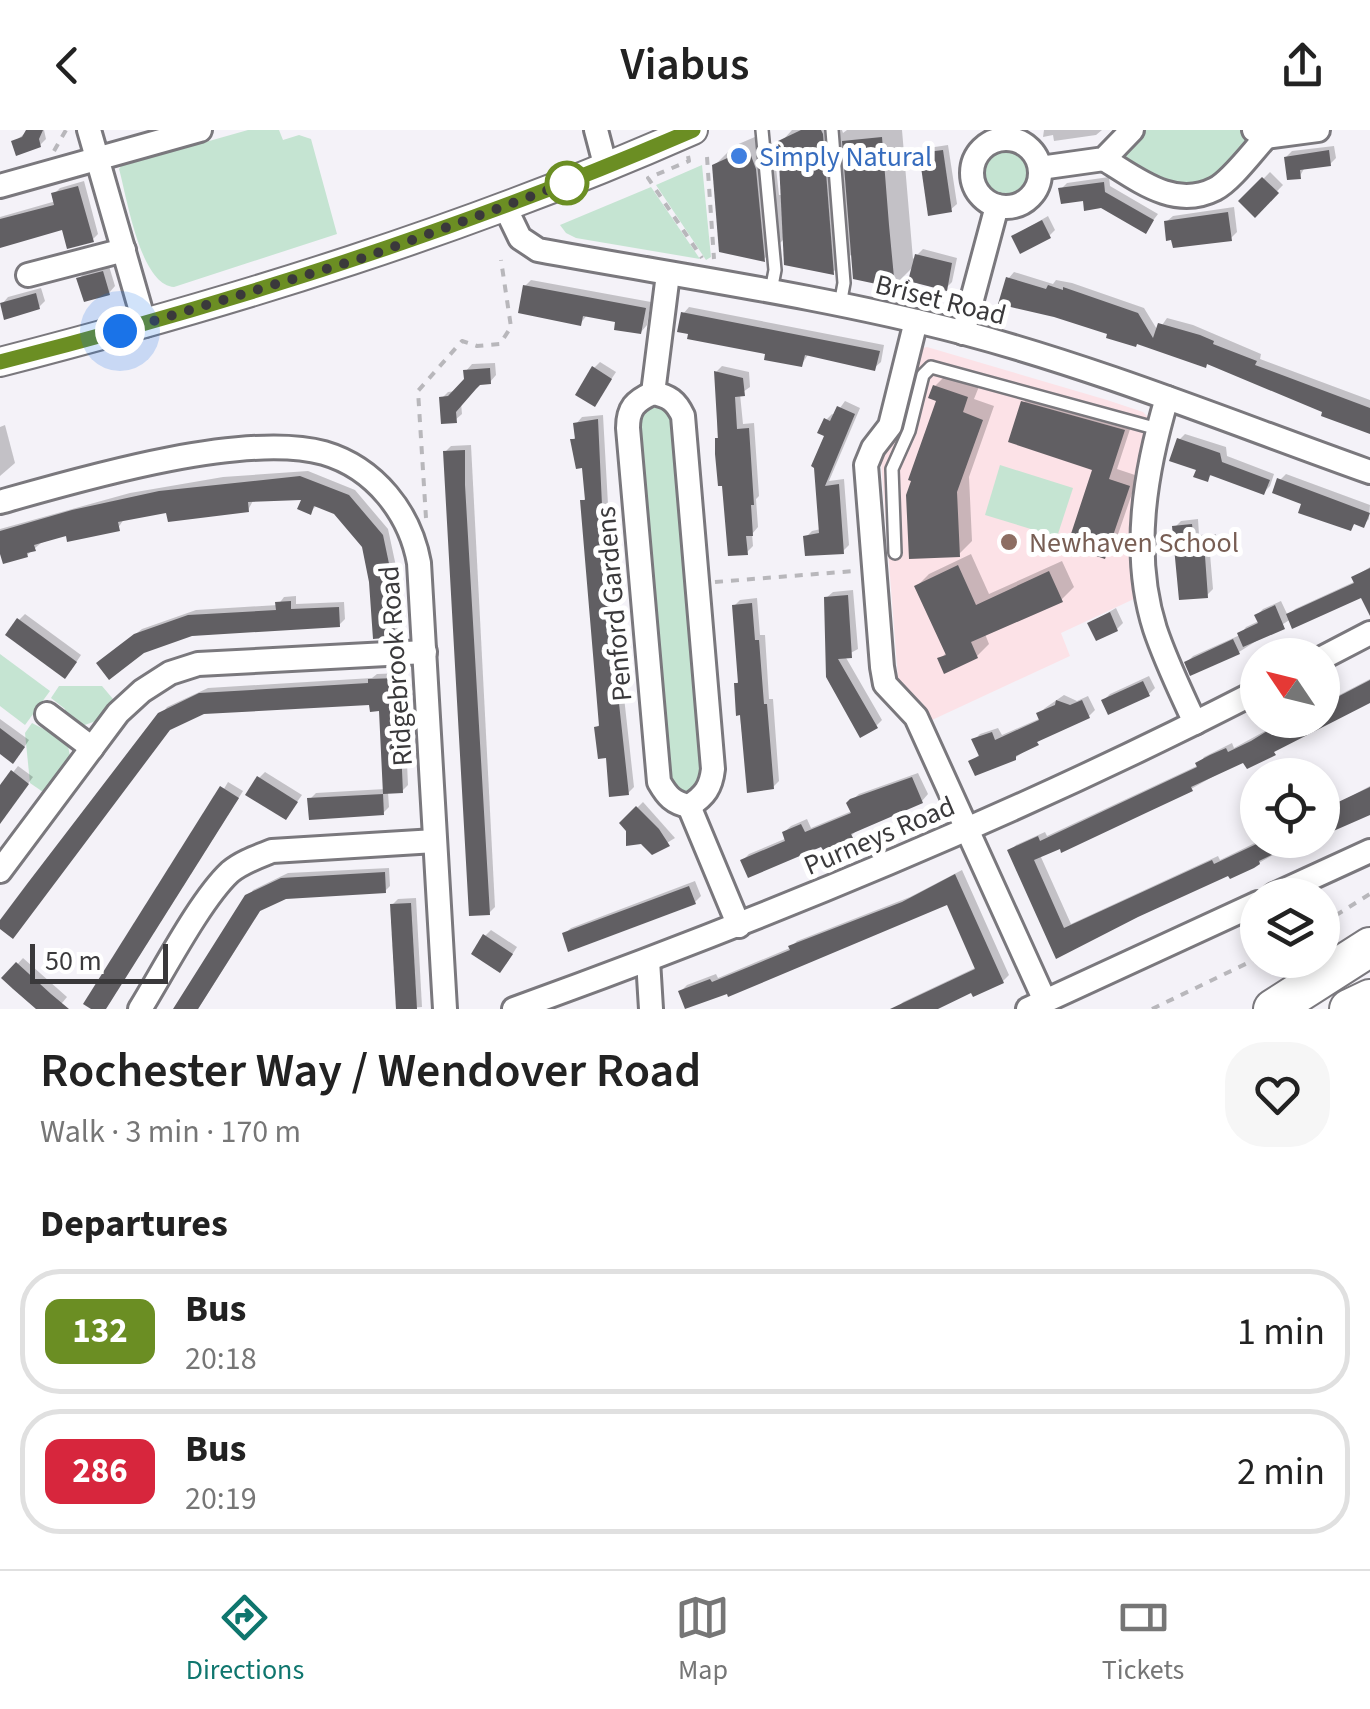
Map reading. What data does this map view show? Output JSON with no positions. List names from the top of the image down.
{
  "streets": {
    "street": [
      "Briset Road",
      "Penford Gardens",
      "Ridgebrook Road",
      "Purneys Road"
    ]
  },
  "crossings": [
    ["Briset Road", "Penford Gardens"],
    ["Penford Gardens", "Purneys Road"]
  ],
  "places": ["Simply Natural", "Newhaven School"],
  "lines": ["bus line 132"],
  "scale_bar": "50 m",
  "north": "top left",
  "page": {
    "header": "Viabus",
    "scale": "50 m",
    "heading": [
      ["Rochester Way / Wendover Road", "Walk · 3 min · 170 m"],
      "Departures"
    ],
    "list": [
      {
        "mark": "132",
        "name": "Bus",
        "note": "20:18",
        "value": "1 min"
      },
      {
        "mark": "286",
        "name": "Bus",
        "note": "20:19",
        "value": "2 min"
      }
    ],
    "tabs": ["Directions", "Map", "Tickets"]
  }
}
